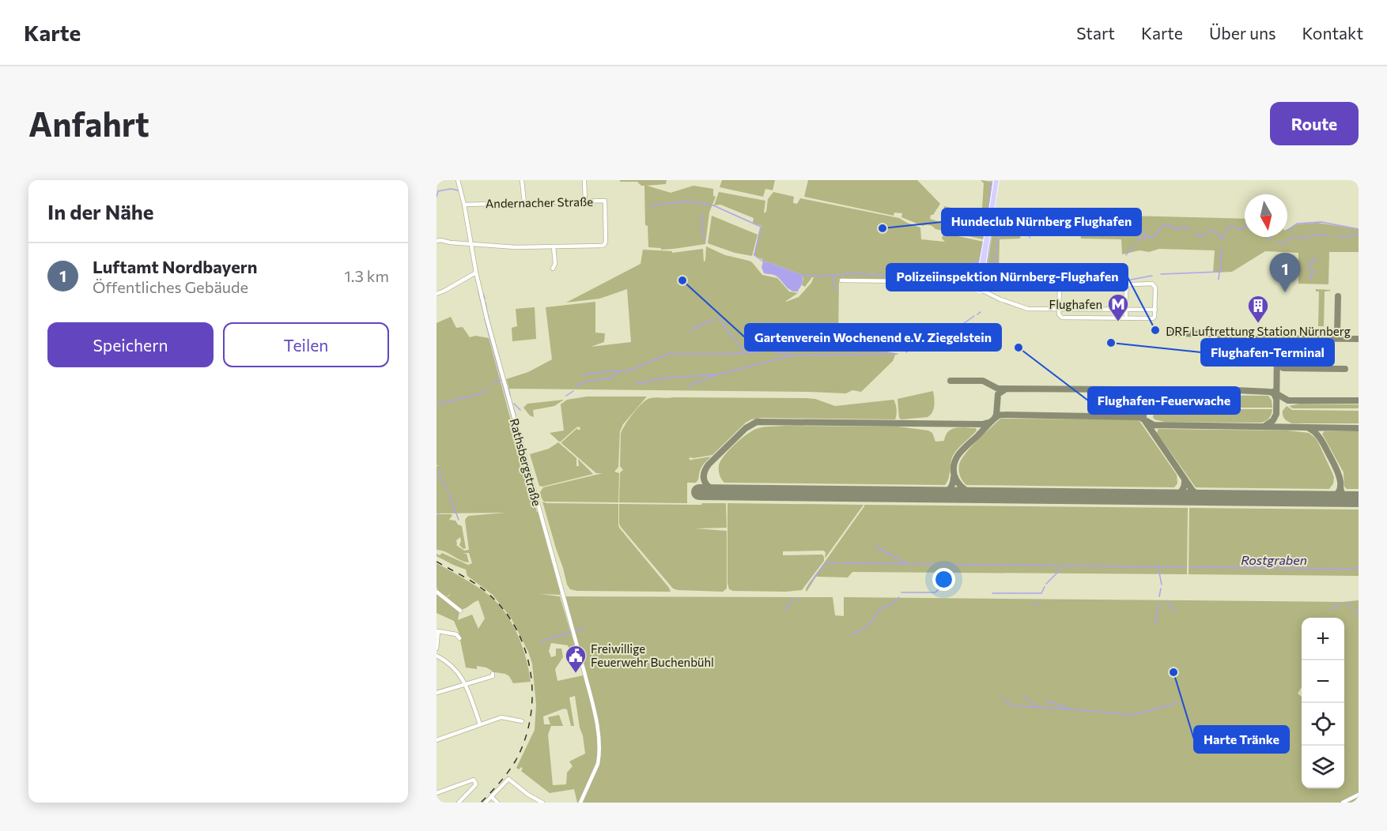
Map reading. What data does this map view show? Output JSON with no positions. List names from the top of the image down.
{
  "streets": {
    "street": ["Andernacher Straße", "Rathsbergstraße"]
  },
  "crossings": [
    ["Andernacher Straße", "Rathsbergstraße"]
  ],
  "water": ["Rostgraben"],
  "places": {
    "other": [
      "Hundeclub Nürnberg Flughafen",
      "Gartenverein Wochenend e.V. Ziegelstein",
      "Polizeiinspektion Nürnberg-Flughafen",
      "Flughafen-Terminal",
      "Flughafen-Feuerwache",
      "Harte Tränke"
    ],
    "metro station": ["Flughafen"],
    "building": ["DRF Luftrettung Station Nürnberg"],
    "public building": ["Freiwillige Feuerwehr Buchenbühl"]
  },
  "north": "bottom",
  "page": {
    "header": "Karte",
    "nav": [
      "Start",
      "Karte",
      "Über uns",
      "Kontakt"
    ],
    "buttons": [
      "Route",
      ["Speichern", "Teilen"]
    ],
    "title": "Anfahrt",
    "heading": "In der Nähe",
    "list": [
      {
        "mark": "1",
        "name": "Luftamt Nordbayern",
        "note": "Öffentliches Gebäude",
        "value": "1.3 km"
      }
    ],
    "pins": "1",
    "map_buttons": ["+", "−"]
  }
}
